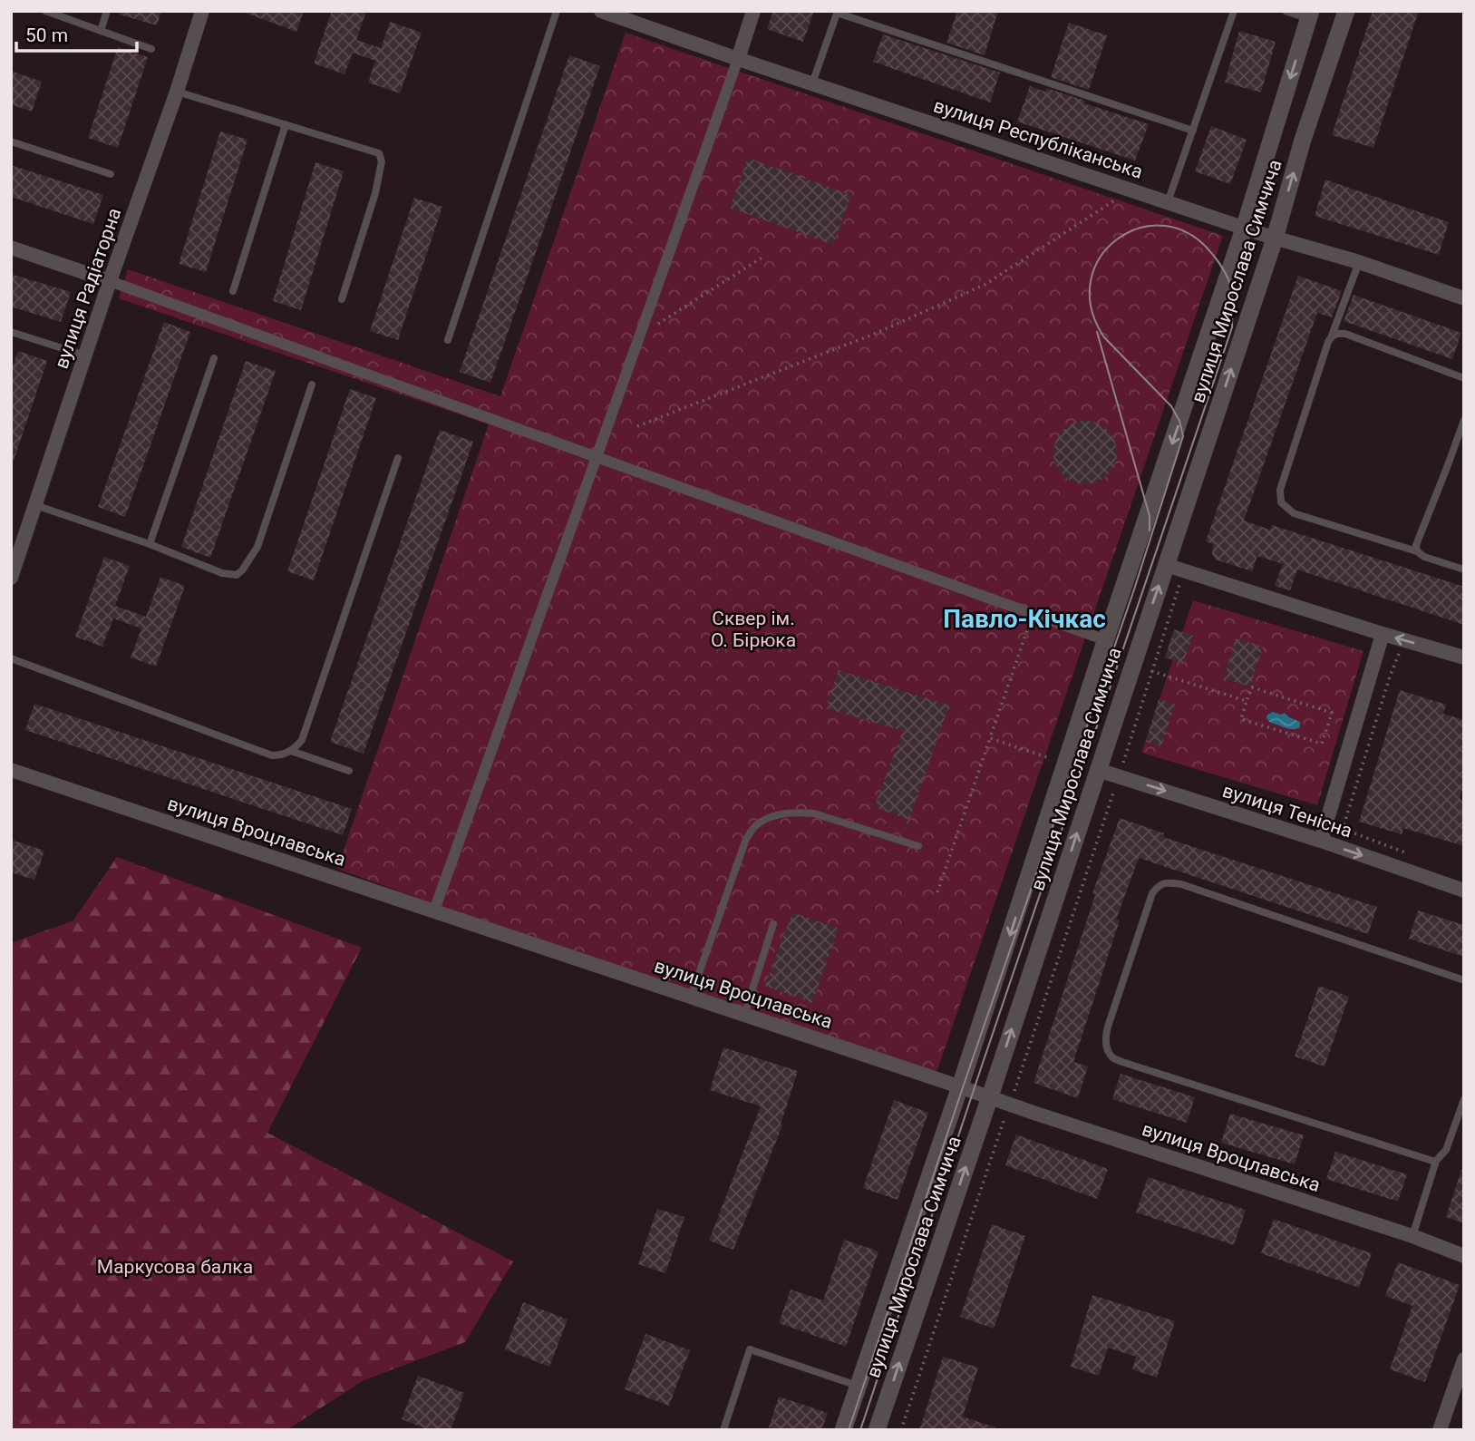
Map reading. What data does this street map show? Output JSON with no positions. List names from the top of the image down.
{
  "streets": {
    "street": [
      "вулиця Республіканська",
      "вулиця Мирослава Симчича",
      "вулиця Радіаторна",
      "вулиця Тенісна",
      "вулиця Вроцлавська"
    ]
  },
  "crossings": [
    ["вулиця Республіканська", "вулиця Мирослава Симчича"],
    ["вулиця Мирослава Симчича", "вулиця Тенісна"],
    ["вулиця Мирослава Симчича", "вулиця Вроцлавська"]
  ],
  "one_way": ["вулиця Тенісна"],
  "districts": ["Павло-Кічкас"],
  "parks": ["Сквер ім. О. Бірюка", "Маркусова балка"],
  "scale_bar": "50 m"
}
